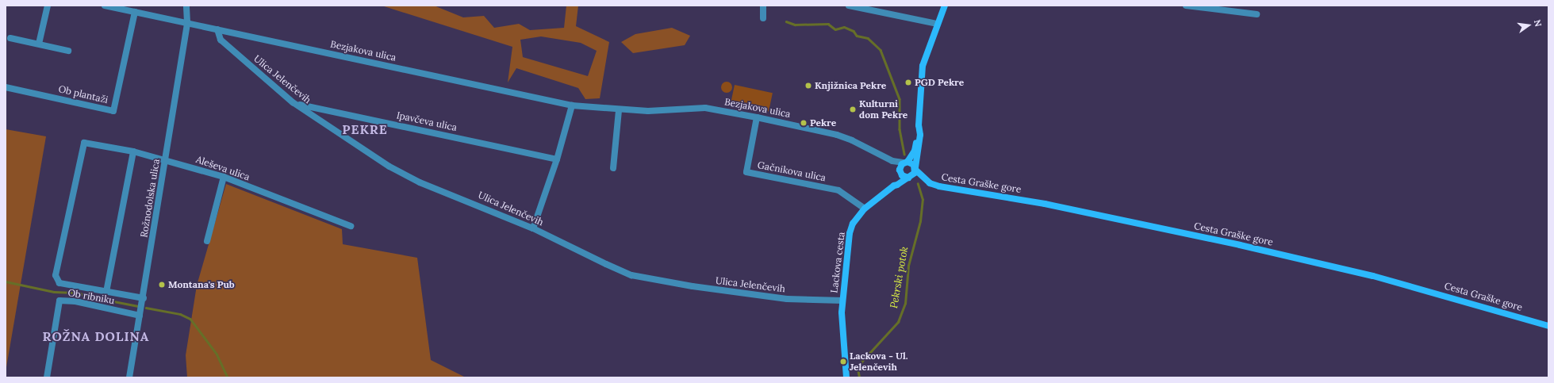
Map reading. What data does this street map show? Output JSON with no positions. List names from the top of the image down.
{
  "streets": {
    "street": [
      "Bezjakova ulica",
      "Ulica Jelenčevih",
      "Ob plantaži",
      "Ipavčeva ulica",
      "Aleševa ulica",
      "Gačnikova ulica",
      "Cesta Graške gore",
      "Rožnodolska ulica",
      "Lackova cesta",
      "Ob ribniku"
    ]
  },
  "crossings": [
    ["Bezjakova ulica", "Ulica Jelenčevih"],
    ["Bezjakova ulica", "Ob plantaži"],
    ["Bezjakova ulica", "Gačnikova ulica"],
    ["Bezjakova ulica", "Cesta Graške gore"],
    ["Bezjakova ulica", "Rožnodolska ulica"],
    ["Ulica Jelenčevih", "Ipavčeva ulica"],
    ["Ulica Jelenčevih", "Lackova cesta"],
    ["Aleševa ulica", "Rožnodolska ulica"],
    ["Gačnikova ulica", "Lackova cesta"],
    ["Rožnodolska ulica", "Ob ribniku"]
  ],
  "districts": ["PEKRE", "ROŽNA DOLINA"],
  "water": ["Pekrski potok"],
  "places": [
    "PGD Pekre",
    "Knjižnica Pekre",
    "Kulturni dom Pekre",
    "Pekre",
    "Montana's Pub",
    "Lackova - Ul. Jelenčevih"
  ],
  "north": "right"
}
